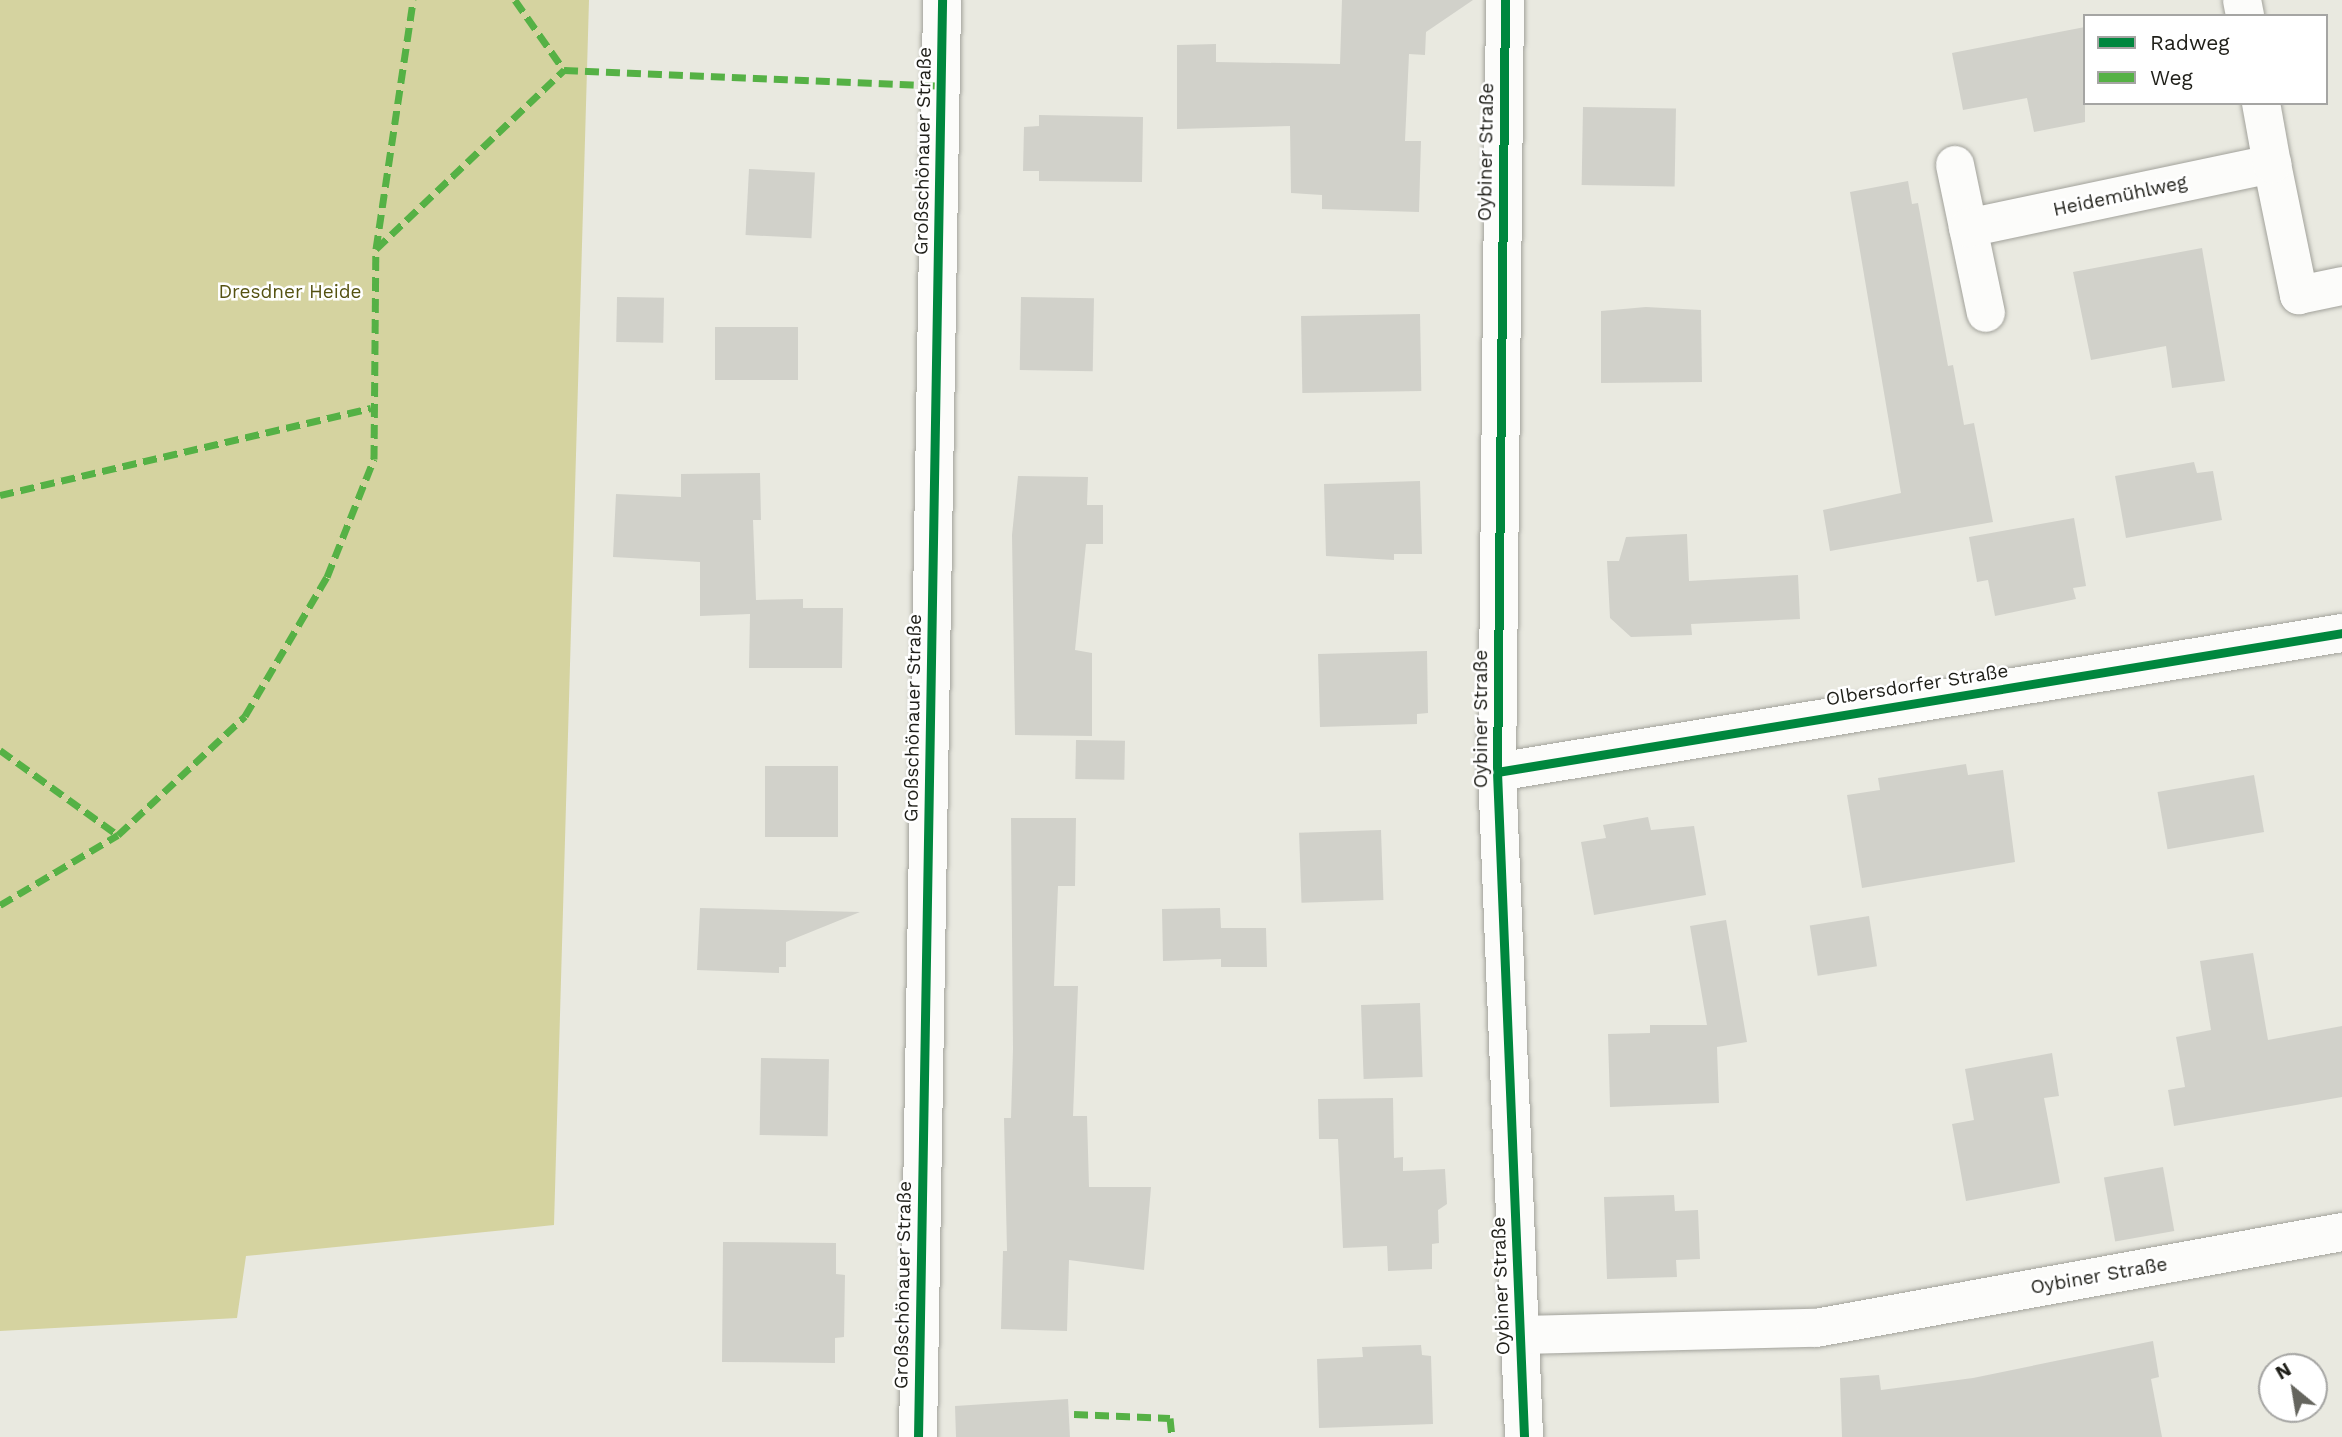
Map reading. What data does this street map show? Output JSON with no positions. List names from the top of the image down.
{
  "streets": {
    "street": [
      "Großschönauer Straße",
      "Oybiner Straße",
      "Heidemühlweg",
      "Olbersdorfer Straße"
    ]
  },
  "crossings": [
    ["Oybiner Straße", "Olbersdorfer Straße"]
  ],
  "parks": ["Dresdner Heide"],
  "legend": ["Radweg", "Weg"],
  "north": "top left"
}
